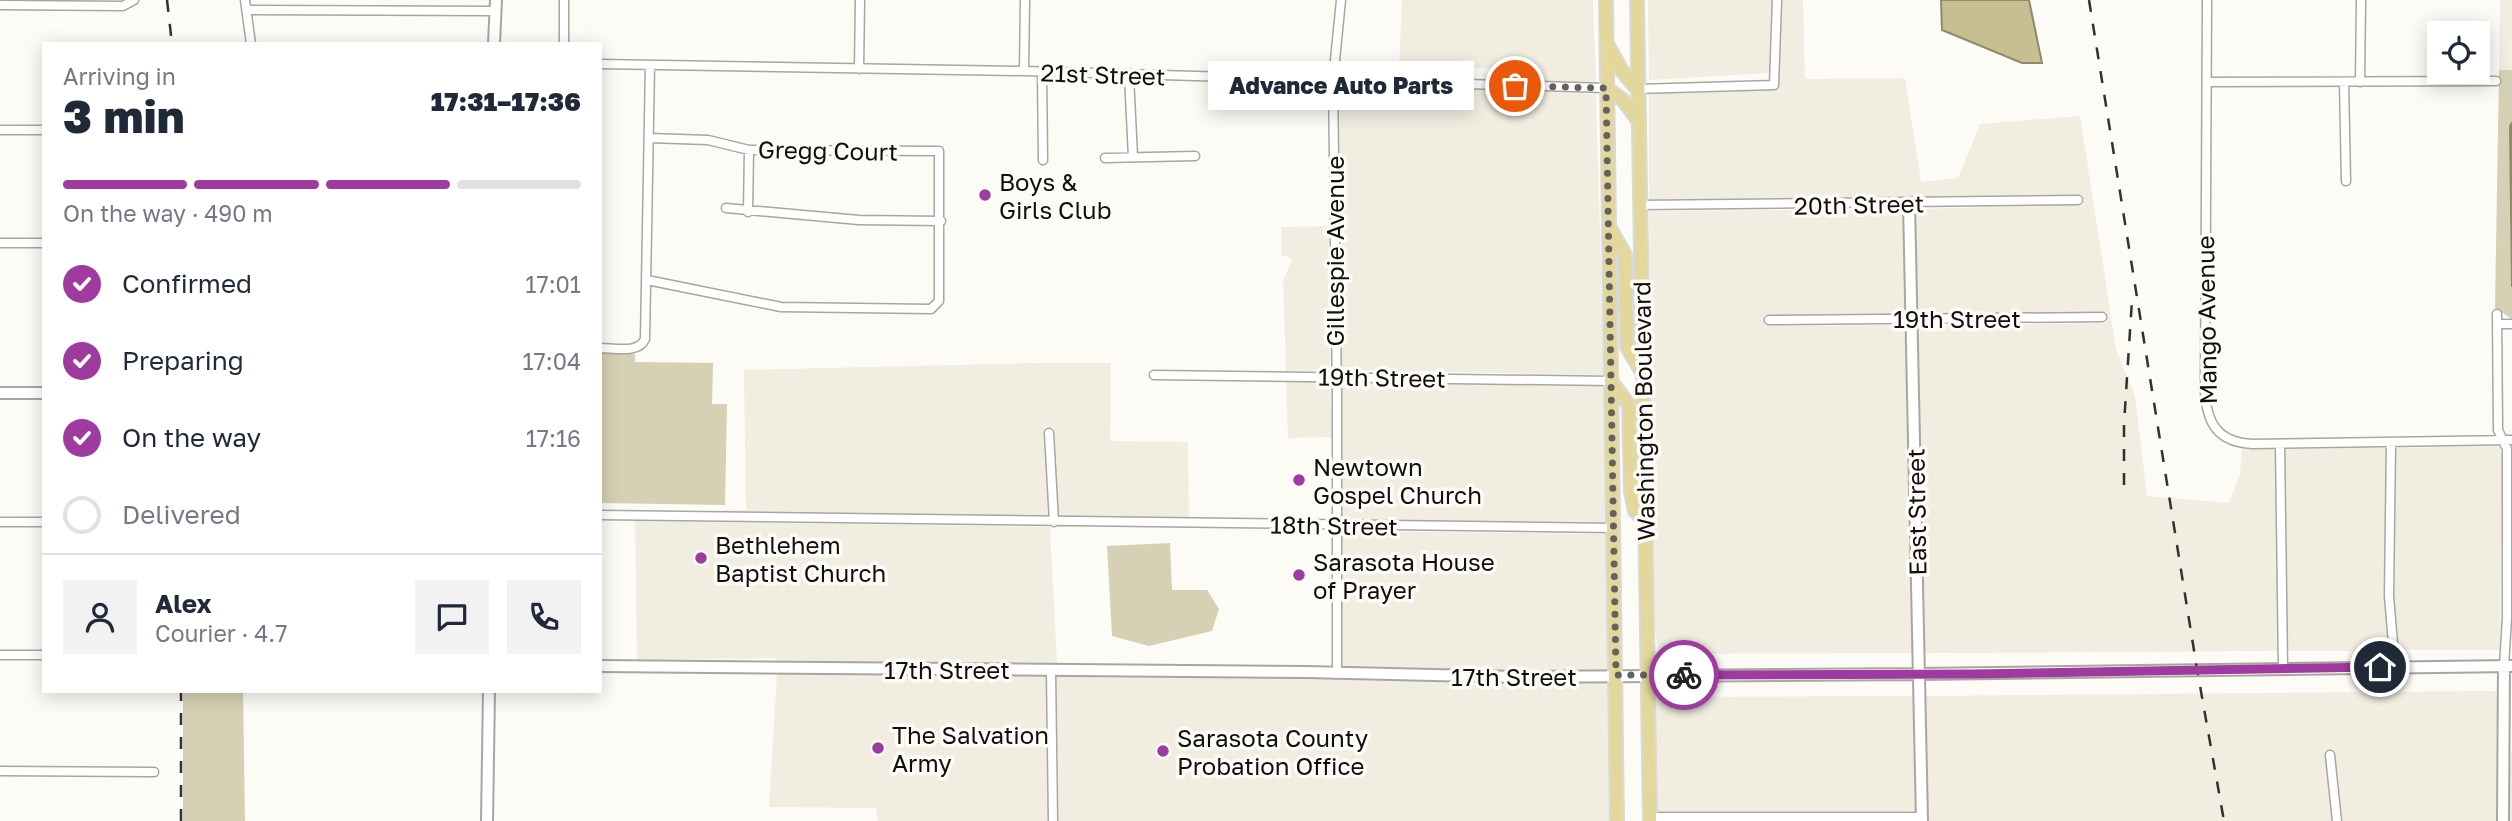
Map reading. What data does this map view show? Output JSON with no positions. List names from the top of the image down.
{
  "streets": {
    "main road": ["Washington Boulevard"],
    "street": [
      "21st Street",
      "Gregg Court",
      "20th Street",
      "Gillespie Avenue",
      "19th Street",
      "Mango Avenue",
      "East Street",
      "18th Street",
      "17th Street"
    ]
  },
  "crossings": [
    ["21st Street", "Gillespie Avenue"],
    ["21st Street", "Washington Boulevard"],
    ["20th Street", "Washington Boulevard"],
    ["20th Street", "East Street"],
    ["Gillespie Avenue", "19th Street"],
    ["Gillespie Avenue", "18th Street"],
    ["Gillespie Avenue", "17th Street"],
    ["19th Street", "Washington Boulevard"],
    ["19th Street", "East Street"],
    ["Washington Boulevard", "18th Street"],
    ["Washington Boulevard", "17th Street"],
    ["East Street", "17th Street"]
  ],
  "places": [
    "Advance Auto Parts",
    "Boys & Girls Club",
    "Newtown Gospel Church",
    "Bethlehem Baptist Church",
    "Sarasota House of Prayer",
    "The Salvation Army",
    "Sarasota County Probation Office"
  ],
  "page": {
    "heading": ["3 min", "Arriving in", "17:31–17:36"],
    "panel": ["Alex", "Courier · 4.7"],
    "bubble": "Advance Auto Parts",
    "bar": "On the way · 490 m",
    "list": [
      ["Confirmed", "17:01"],
      ["Preparing", "17:04"],
      ["On the way", "17:16"],
      "Delivered"
    ]
  }
}
